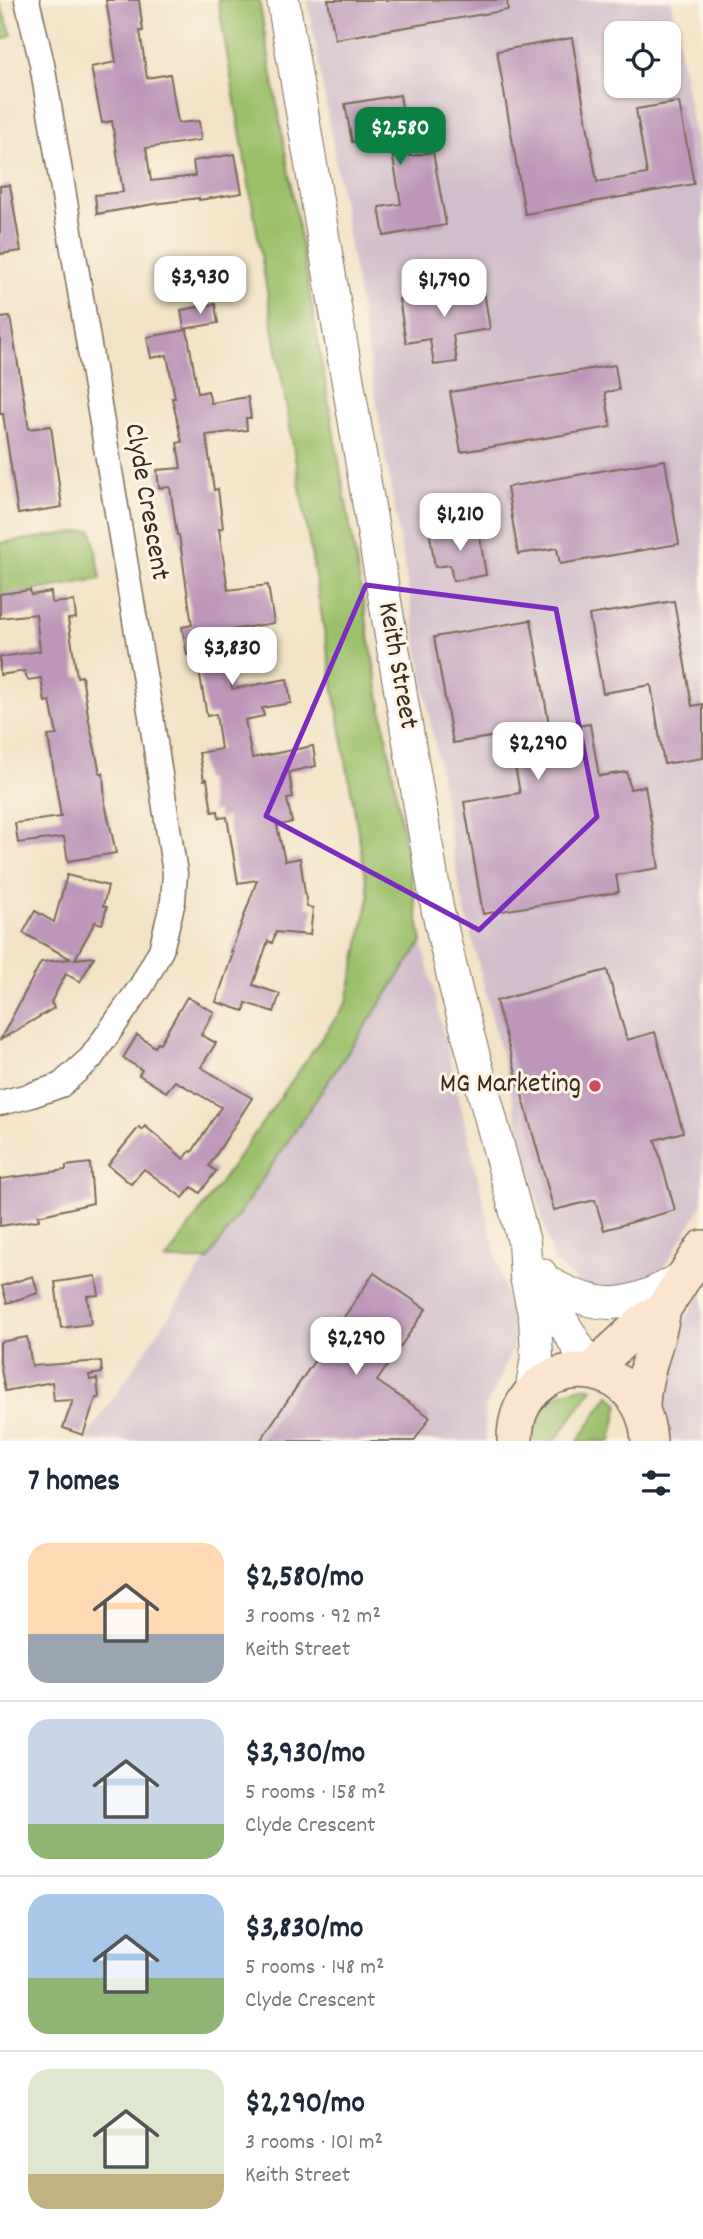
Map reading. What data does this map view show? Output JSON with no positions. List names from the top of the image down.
{
  "streets": {
    "street": ["Clyde Crescent", "Keith Street"]
  },
  "places": ["MG Marketing"],
  "page": {
    "price": [
      "$2,580",
      "$3,930",
      "$1,790",
      "$1,210",
      "$3,830",
      "$2,290",
      "$2,290"
    ],
    "heading": "7 homes",
    "list": [
      {
        "name": "$2,580/mo",
        "note": "3 rooms · 92 m² · Keith Street"
      },
      {
        "name": "$3,930/mo",
        "note": "5 rooms · 158 m² · Clyde Crescent"
      },
      {
        "name": "$3,830/mo",
        "note": "5 rooms · 148 m² · Clyde Crescent"
      },
      {
        "name": "$2,290/mo",
        "note": "3 rooms · 101 m² · Keith Street"
      }
    ]
  }
}
